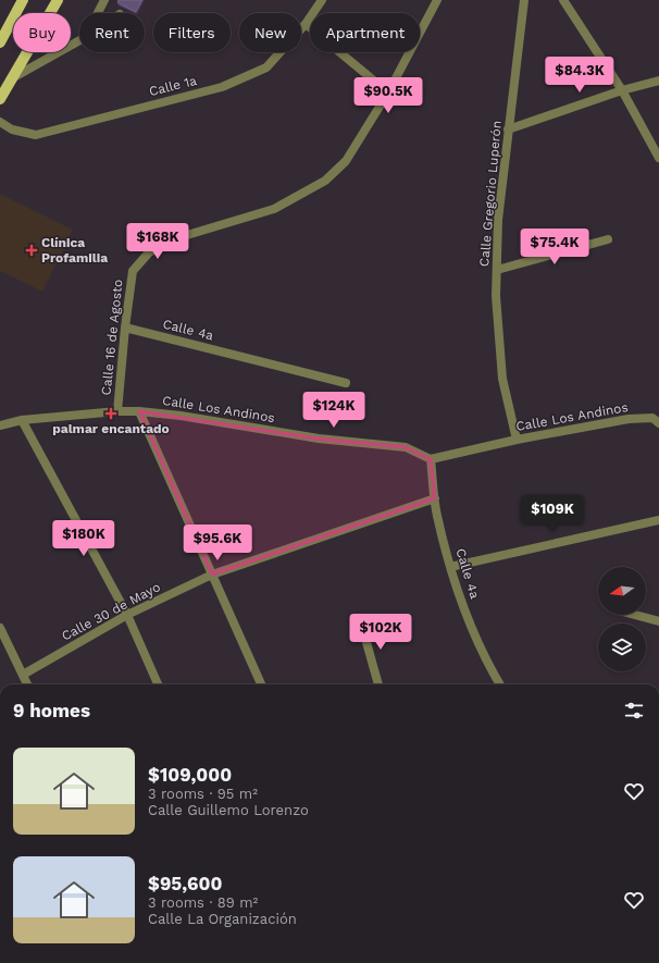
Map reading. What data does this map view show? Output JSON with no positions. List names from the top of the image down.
{
  "streets": {
    "street": [
      "Calle 1a",
      "Calle Gregorio Luperón",
      "Calle 4a",
      "Calle 16 de Agosto",
      "Calle Los Andinos",
      "Calle 30 de Mayo"
    ]
  },
  "crossings": [
    ["Calle Gregorio Luperón", "Calle Los Andinos"],
    ["Calle 4a", "Calle 16 de Agosto"],
    ["Calle 4a", "Calle Los Andinos"],
    ["Calle 4a", "Calle 30 de Mayo"],
    ["Calle 16 de Agosto", "Calle Los Andinos"]
  ],
  "places": {
    "health": ["Clínica Profamilia", "palmar encantado"]
  },
  "north": "left",
  "page": {
    "chip": [
      "Buy",
      "Rent",
      "Filters",
      "New",
      "Apartment"
    ],
    "price": [
      "$84.3K",
      "$90.5K",
      "$168K",
      "$75.4K",
      "$124K",
      "$109K",
      "$180K",
      "$95.6K",
      "$102K"
    ],
    "heading": "9 homes",
    "list": [
      {
        "name": "$109,000",
        "note": "3 rooms · 95 m² · Calle Guillemo Lorenzo"
      },
      {
        "name": "$95,600",
        "note": "3 rooms · 89 m² · Calle La Organización"
      }
    ]
  }
}
